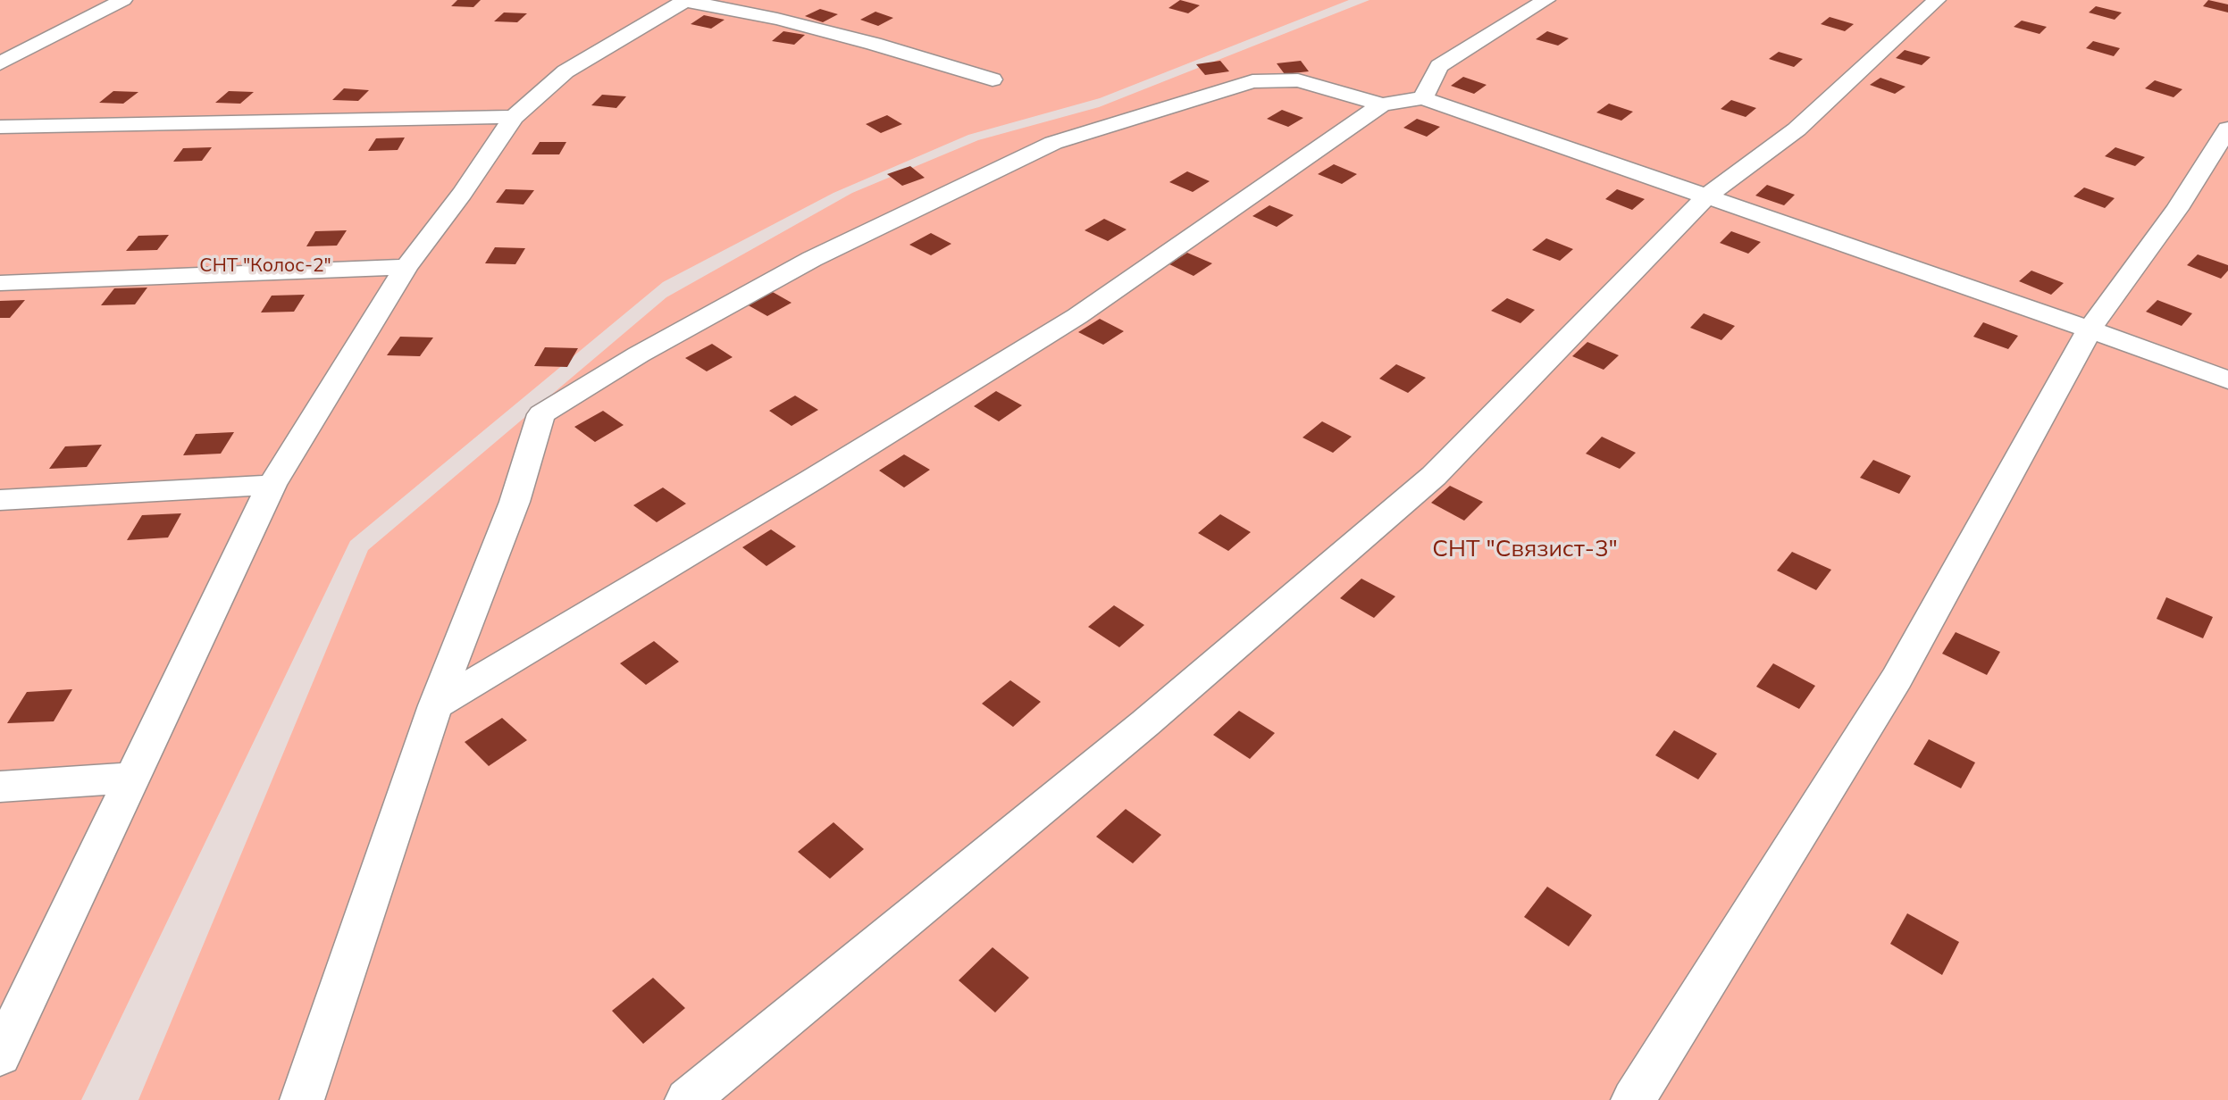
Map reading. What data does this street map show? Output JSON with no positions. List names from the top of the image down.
{
  "parks": ["СНТ \"Колос-2\"", "СНТ \"Связист-3\""]
}
